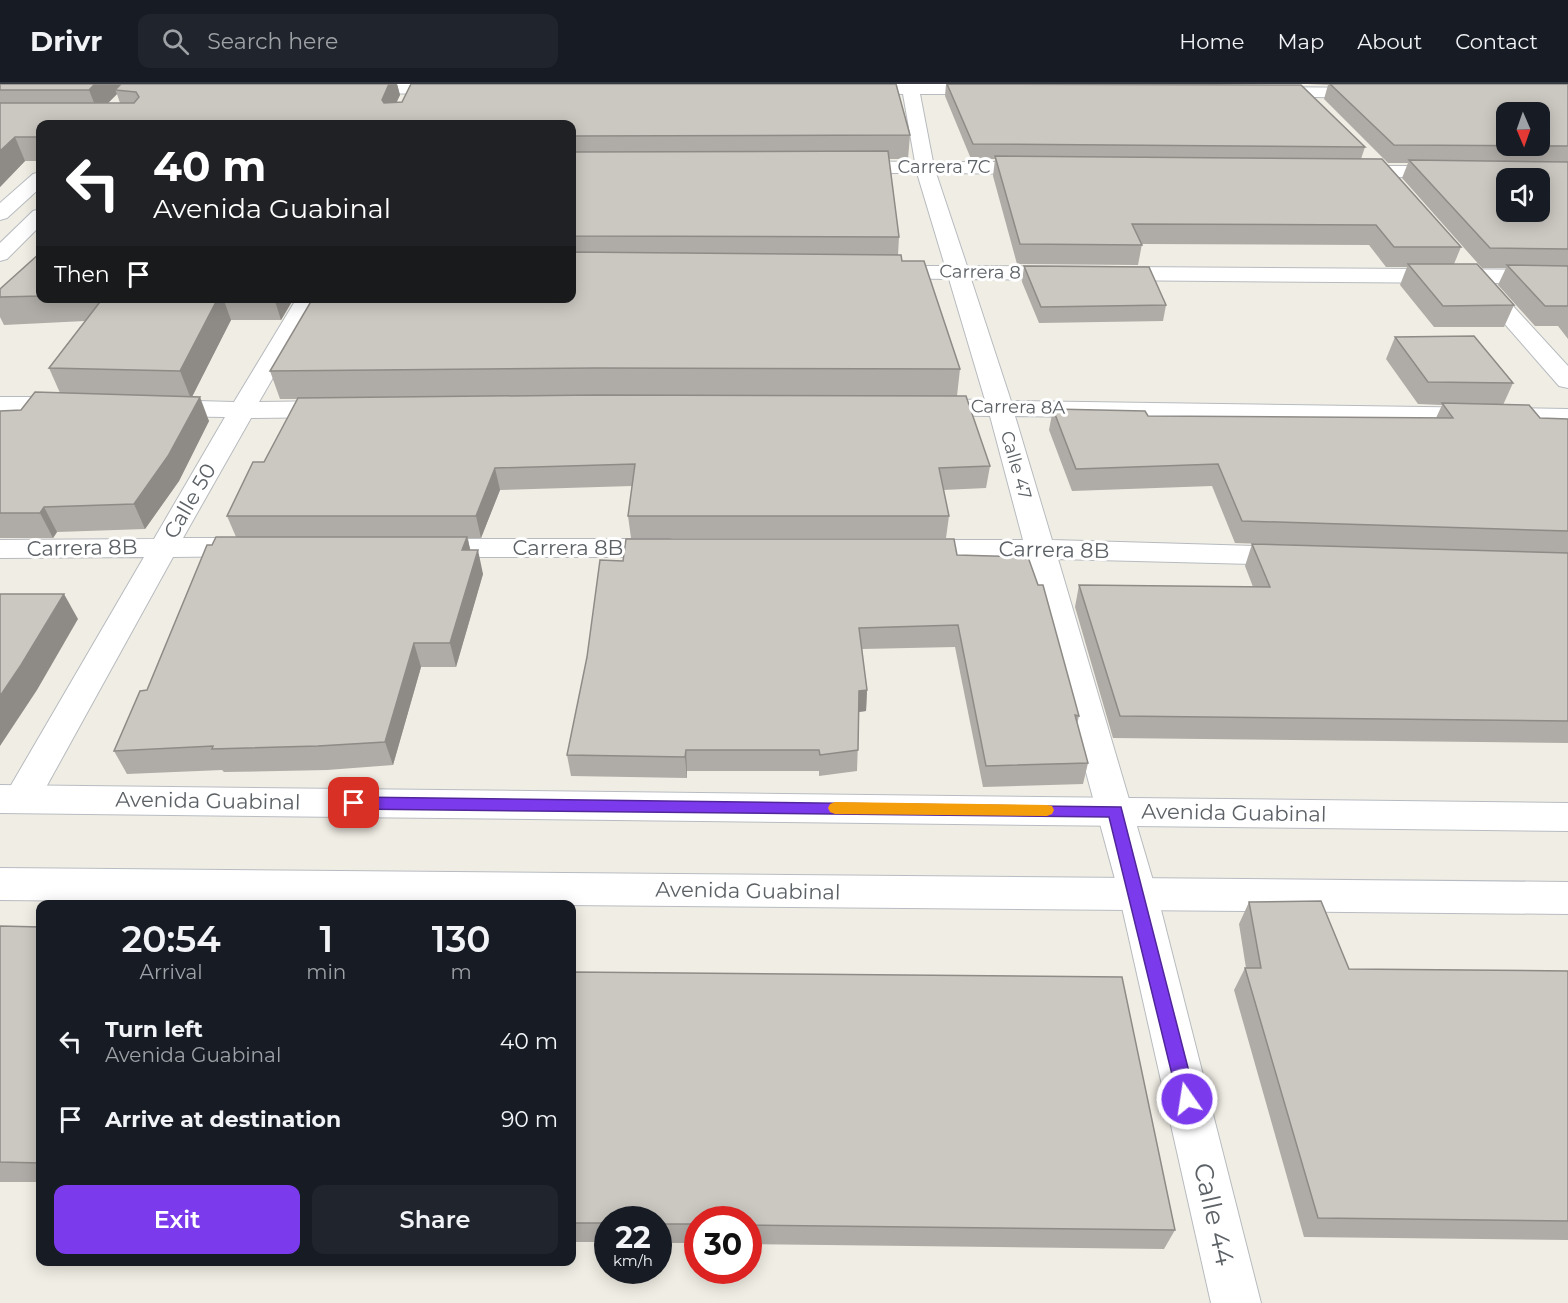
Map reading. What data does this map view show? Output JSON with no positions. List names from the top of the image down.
{
  "streets": {
    "street": [
      "Carrera 7C",
      "Carrera 8",
      "Carrera 8A",
      "Calle 47",
      "Calle 50",
      "Carrera 8B",
      "Avenida Guabinal",
      "Calle 44"
    ]
  },
  "crossings": [
    ["Carrera 7C", "Calle 47"],
    ["Carrera 8", "Calle 47"],
    ["Carrera 8A", "Calle 47"],
    ["Calle 47", "Carrera 8B"],
    ["Calle 47", "Avenida Guabinal"],
    ["Calle 47", "Calle 44"],
    ["Calle 50", "Carrera 8B"],
    ["Calle 50", "Avenida Guabinal"],
    ["Avenida Guabinal", "Calle 44"]
  ],
  "north": "bottom",
  "page": {
    "header": "Drivr",
    "search": "Search here",
    "nav": [
      "Home",
      "Map",
      "About",
      "Contact"
    ],
    "turn": ["40 m", "Avenida Guabinal"],
    "then": "Then",
    "eta": [
      "20:54",
      "Arrival",
      "1",
      "min",
      "130",
      "m"
    ],
    "list": [
      {
        "name": "Turn left",
        "note": "Avenida Guabinal",
        "value": "40 m"
      },
      {
        "name": "Arrive at destination",
        "value": "90 m"
      }
    ],
    "buttons": ["Exit", "Share"],
    "speed": "22 km/h",
    "limit": "30"
  }
}
